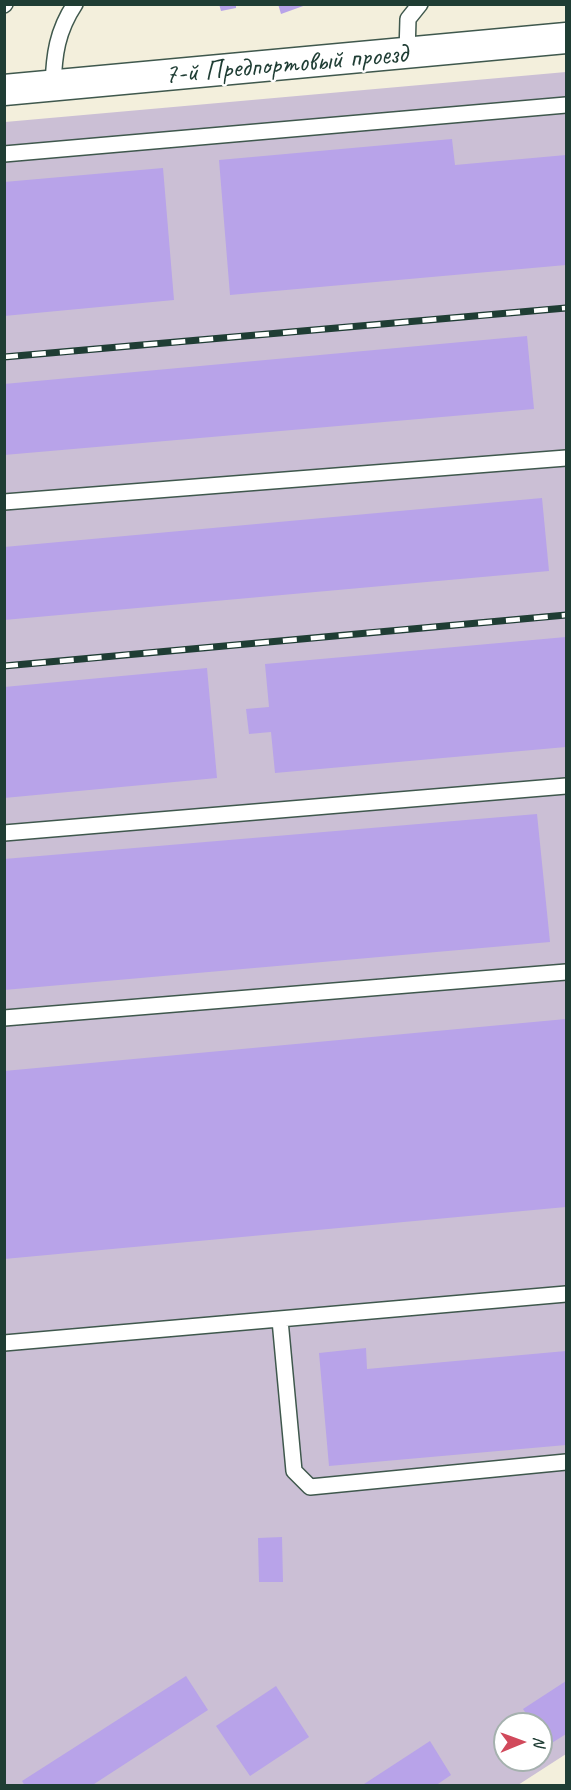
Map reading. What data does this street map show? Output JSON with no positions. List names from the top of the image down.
{
  "streets": {
    "street": ["7-й Предпортовый проезд"]
  },
  "north": "right"
}
